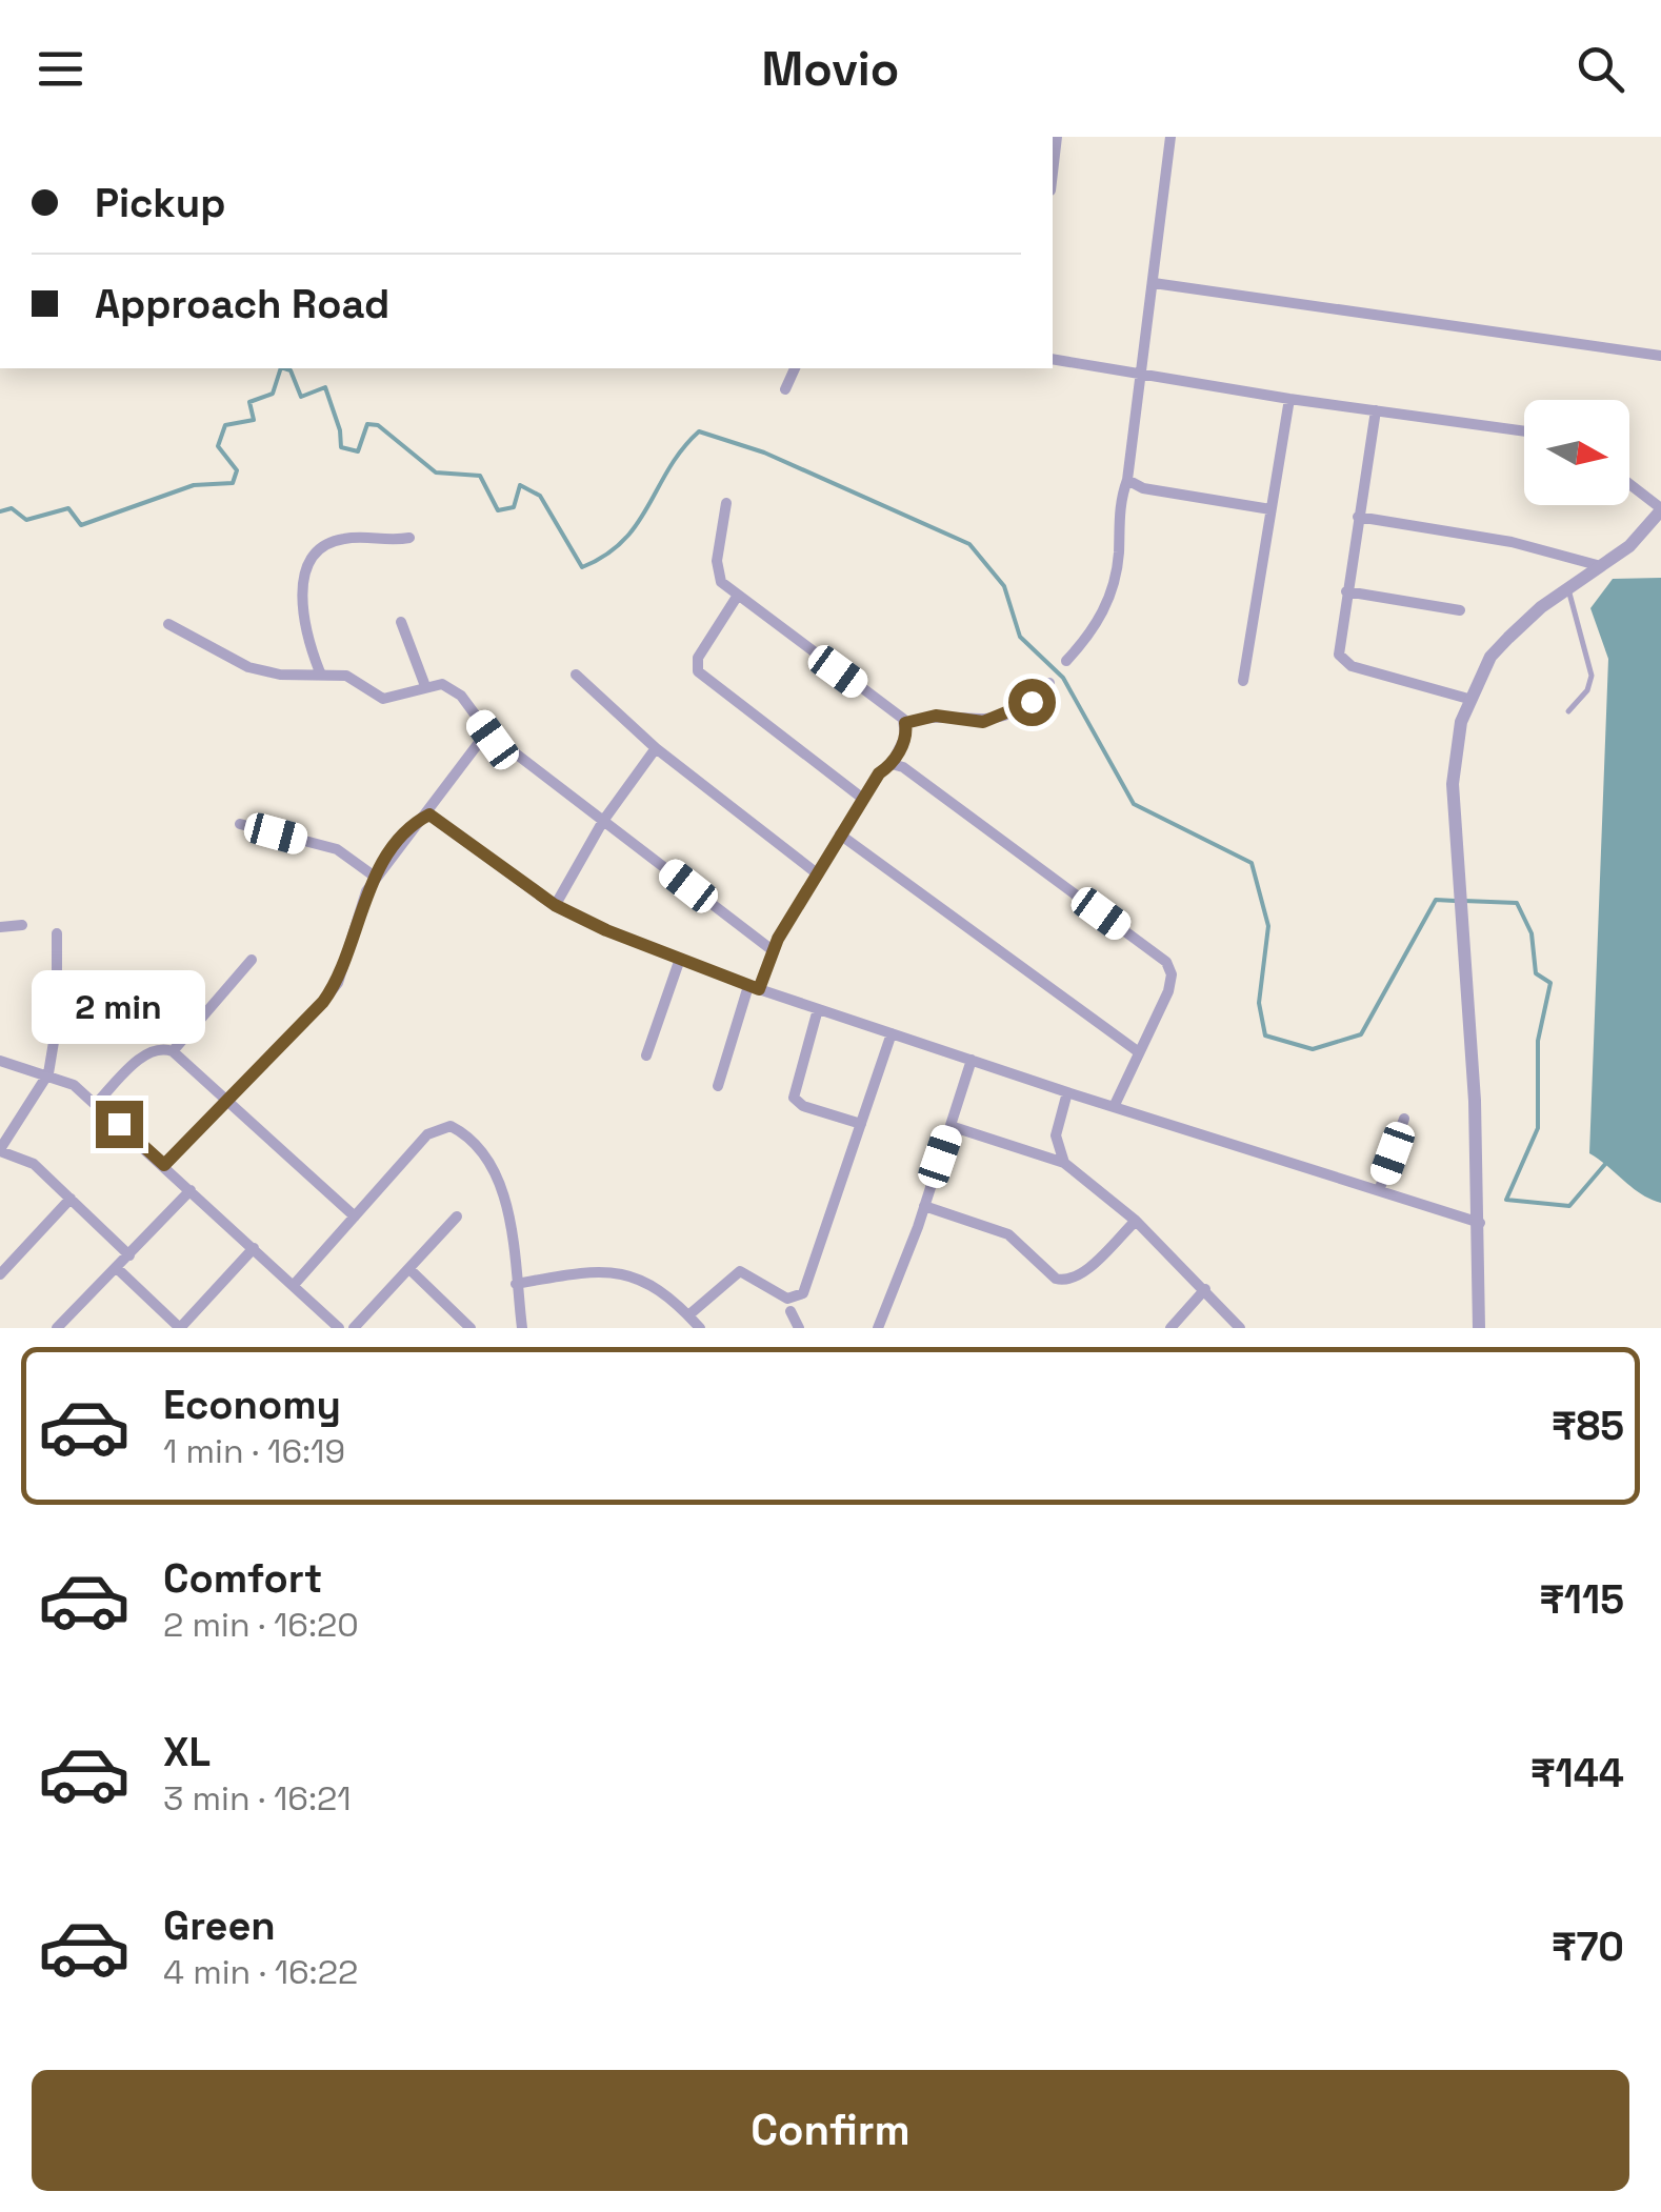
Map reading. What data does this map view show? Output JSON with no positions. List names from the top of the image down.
{
  "north": "right",
  "page": {
    "header": "Movio",
    "banner": ["Pickup", "Approach Road"],
    "bubble": "2 min",
    "list": [
      {
        "name": "Economy",
        "note": "1 min · 16:19",
        "value": "₹85"
      },
      {
        "name": "Comfort",
        "note": "2 min · 16:20",
        "value": "₹115"
      },
      {
        "name": "XL",
        "note": "3 min · 16:21",
        "value": "₹144"
      },
      {
        "name": "Green",
        "note": "4 min · 16:22",
        "value": "₹70"
      }
    ],
    "buttons": "Confirm"
  }
}
